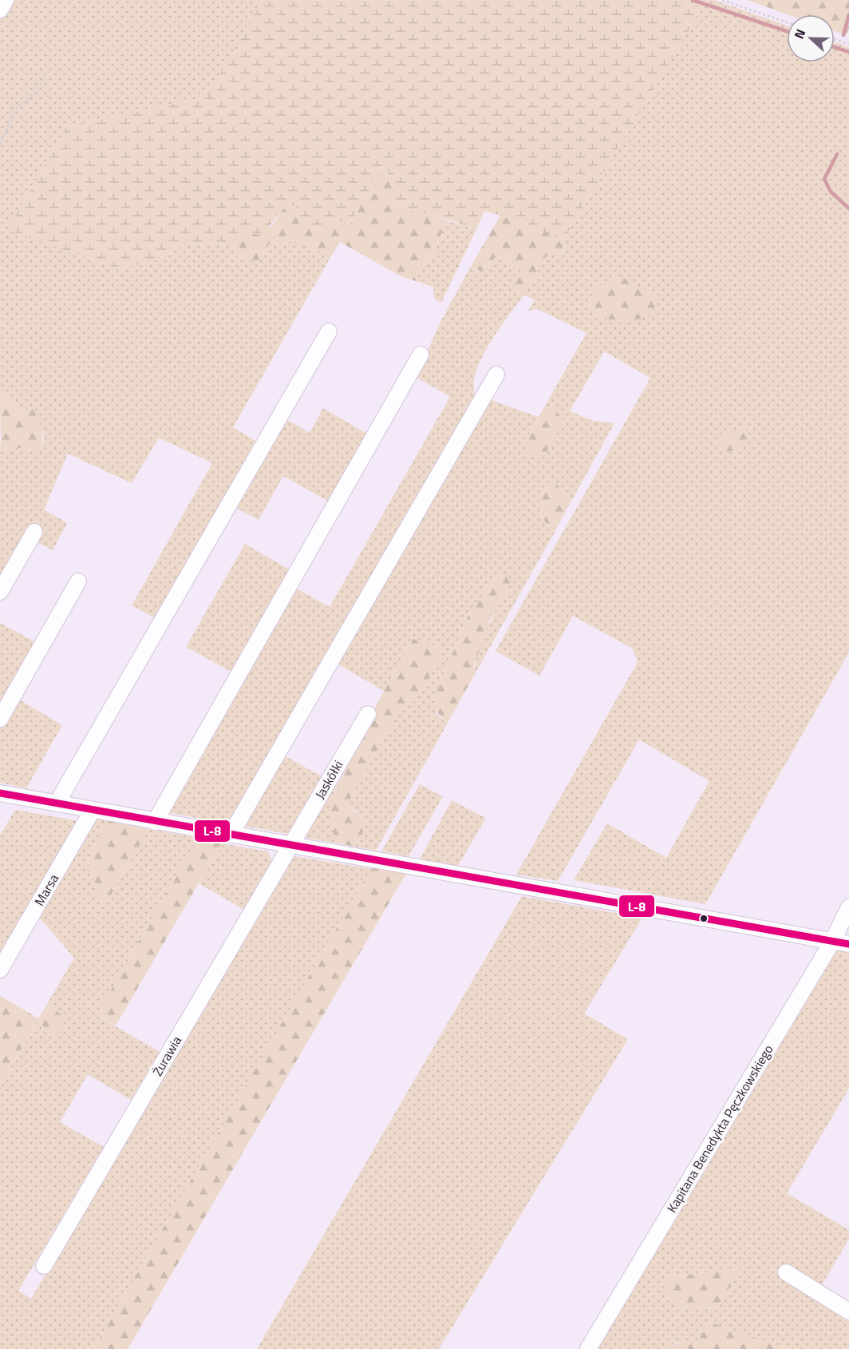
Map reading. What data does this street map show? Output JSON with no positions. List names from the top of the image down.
{
  "streets": {
    "street": [
      "Jaskółki",
      "Marsa",
      "Żurawia",
      "Kapitana Benedykta Pęczkowskiego"
    ]
  },
  "crossings": [
    ["Jaskółki", "Żurawia"]
  ],
  "lines": ["transit line L-8"],
  "north": "left"
}
